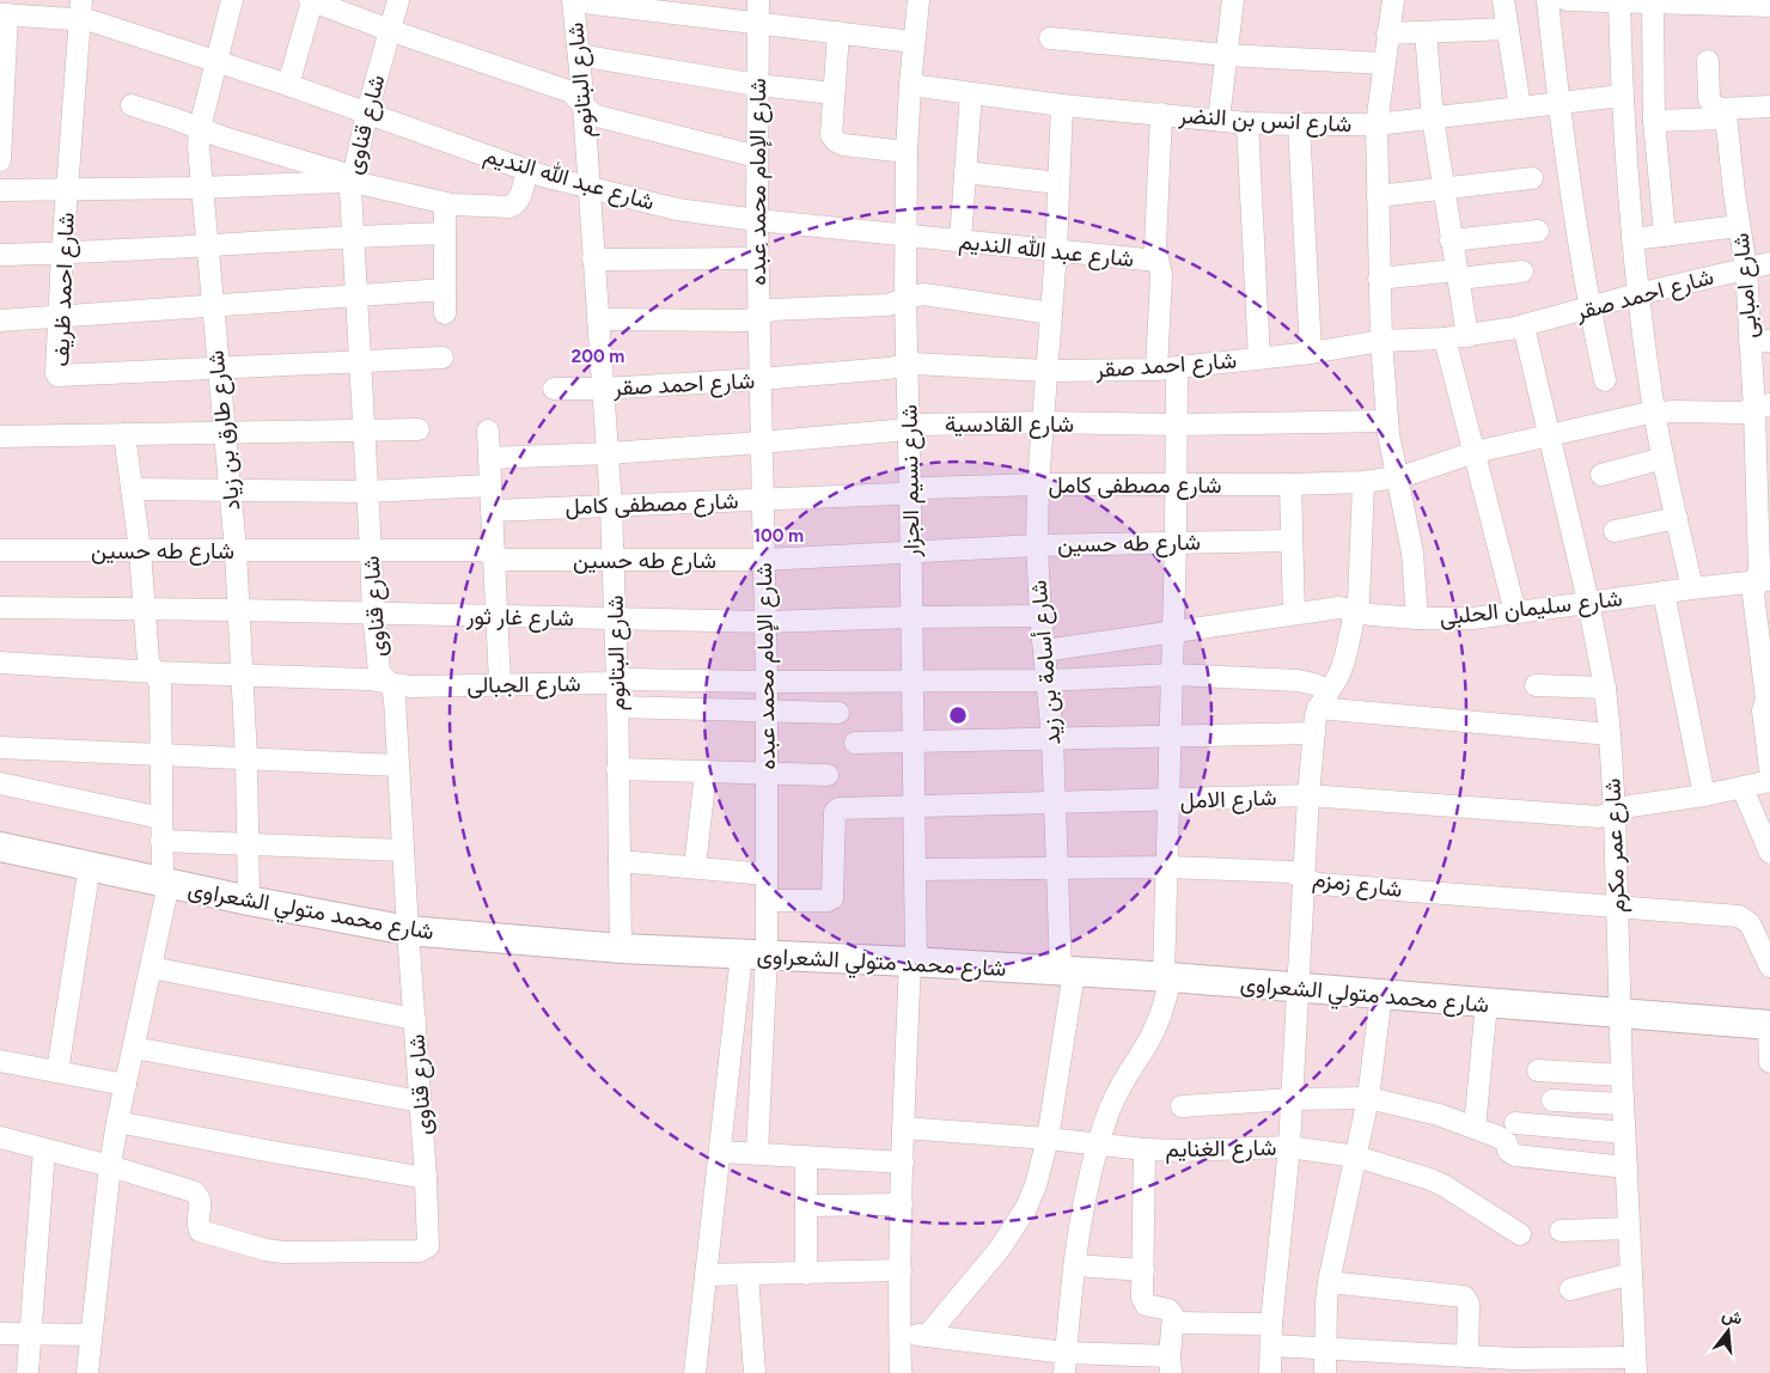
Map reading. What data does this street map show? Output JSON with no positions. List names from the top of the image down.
{
  "streets": {
    "street": [
      "شارع البتانوم",
      "شارع انس بن النضر",
      "شارع قناوى",
      "شارع عبد الله النديم",
      "شارع الإمام محمد عبده",
      "شارع امبابى",
      "شارع احمد ظريف",
      "شارع احمد صقر",
      "شارع القادسية",
      "شارع طارق بن زياد",
      "شارع نسيم الجزار",
      "شارع مصطفى كامل",
      "شارع طه حسين",
      "شارع سليمان الحلبى",
      "شارع غار ثور",
      "شارع أسامة بن زيد",
      "شارع الجبالى",
      "شارع الامل",
      "شارع عمر مكرم",
      "شارع زمزم",
      "شارع محمد متولي الشعراوى",
      "شارع الغنايم"
    ]
  },
  "crossings": [
    ["شارع البتانوم", "شارع عبد الله النديم"],
    ["شارع البتانوم", "شارع احمد صقر"],
    ["شارع البتانوم", "شارع القادسية"],
    ["شارع البتانوم", "شارع مصطفى كامل"],
    ["شارع البتانوم", "شارع طه حسين"],
    ["شارع البتانوم", "شارع غار ثور"],
    ["شارع البتانوم", "شارع الجبالى"],
    ["شارع البتانوم", "شارع محمد متولي الشعراوى"],
    ["شارع انس بن النضر", "شارع نسيم الجزار"],
    ["شارع انس بن النضر", "شارع أسامة بن زيد"],
    ["شارع قناوى", "شارع عبد الله النديم"],
    ["شارع قناوى", "شارع احمد ظريف"],
    ["شارع قناوى", "شارع طه حسين"],
    ["شارع قناوى", "شارع غار ثور"],
    ["شارع قناوى", "شارع الجبالى"],
    ["شارع قناوى", "شارع محمد متولي الشعراوى"],
    ["شارع عبد الله النديم", "شارع الإمام محمد عبده"],
    ["شارع عبد الله النديم", "شارع احمد ظريف"],
    ["شارع عبد الله النديم", "شارع طارق بن زياد"],
    ["شارع عبد الله النديم", "شارع نسيم الجزار"],
    ["شارع عبد الله النديم", "شارع أسامة بن زيد"],
    ["شارع الإمام محمد عبده", "شارع احمد صقر"],
    ["شارع الإمام محمد عبده", "شارع القادسية"],
    ["شارع الإمام محمد عبده", "شارع مصطفى كامل"],
    ["شارع الإمام محمد عبده", "شارع طه حسين"],
    ["شارع الإمام محمد عبده", "شارع غار ثور"],
    ["شارع الإمام محمد عبده", "شارع الجبالى"],
    ["شارع الإمام محمد عبده", "شارع الامل"],
    ["شارع الإمام محمد عبده", "شارع محمد متولي الشعراوى"],
    ["شارع امبابى", "شارع احمد صقر"],
    ["شارع امبابى", "شارع مصطفى كامل"],
    ["شارع امبابى", "شارع سليمان الحلبى"],
    ["شارع احمد ظريف", "شارع طارق بن زياد"],
    ["شارع احمد صقر", "شارع نسيم الجزار"],
    ["شارع احمد صقر", "شارع أسامة بن زيد"],
    ["شارع احمد صقر", "شارع عمر مكرم"],
    ["شارع القادسية", "شارع نسيم الجزار"],
    ["شارع القادسية", "شارع أسامة بن زيد"],
    ["شارع طارق بن زياد", "شارع طه حسين"],
    ["شارع طارق بن زياد", "شارع غار ثور"],
    ["شارع طارق بن زياد", "شارع الجبالى"],
    ["شارع طارق بن زياد", "شارع محمد متولي الشعراوى"],
    ["شارع نسيم الجزار", "شارع مصطفى كامل"],
    ["شارع نسيم الجزار", "شارع طه حسين"],
    ["شارع نسيم الجزار", "شارع غار ثور"],
    ["شارع نسيم الجزار", "شارع الجبالى"],
    ["شارع نسيم الجزار", "شارع الامل"],
    ["شارع نسيم الجزار", "شارع زمزم"],
    ["شارع نسيم الجزار", "شارع محمد متولي الشعراوى"],
    ["شارع نسيم الجزار", "شارع الغنايم"],
    ["شارع مصطفى كامل", "شارع أسامة بن زيد"],
    ["شارع مصطفى كامل", "شارع عمر مكرم"],
    ["شارع طه حسين", "شارع أسامة بن زيد"],
    ["شارع سليمان الحلبى", "شارع أسامة بن زيد"],
    ["شارع سليمان الحلبى", "شارع عمر مكرم"],
    ["شارع غار ثور", "شارع أسامة بن زيد"],
    ["شارع أسامة بن زيد", "شارع الجبالى"],
    ["شارع أسامة بن زيد", "شارع الامل"],
    ["شارع أسامة بن زيد", "شارع زمزم"],
    ["شارع أسامة بن زيد", "شارع محمد متولي الشعراوى"],
    ["شارع أسامة بن زيد", "شارع الغنايم"],
    ["شارع الجبالى", "شارع عمر مكرم"],
    ["شارع الامل", "شارع عمر مكرم"],
    ["شارع عمر مكرم", "شارع زمزم"],
    ["شارع عمر مكرم", "شارع محمد متولي الشعراوى"]
  ],
  "north": "top",
  "rings": ["200 m", "100 m"]
}
